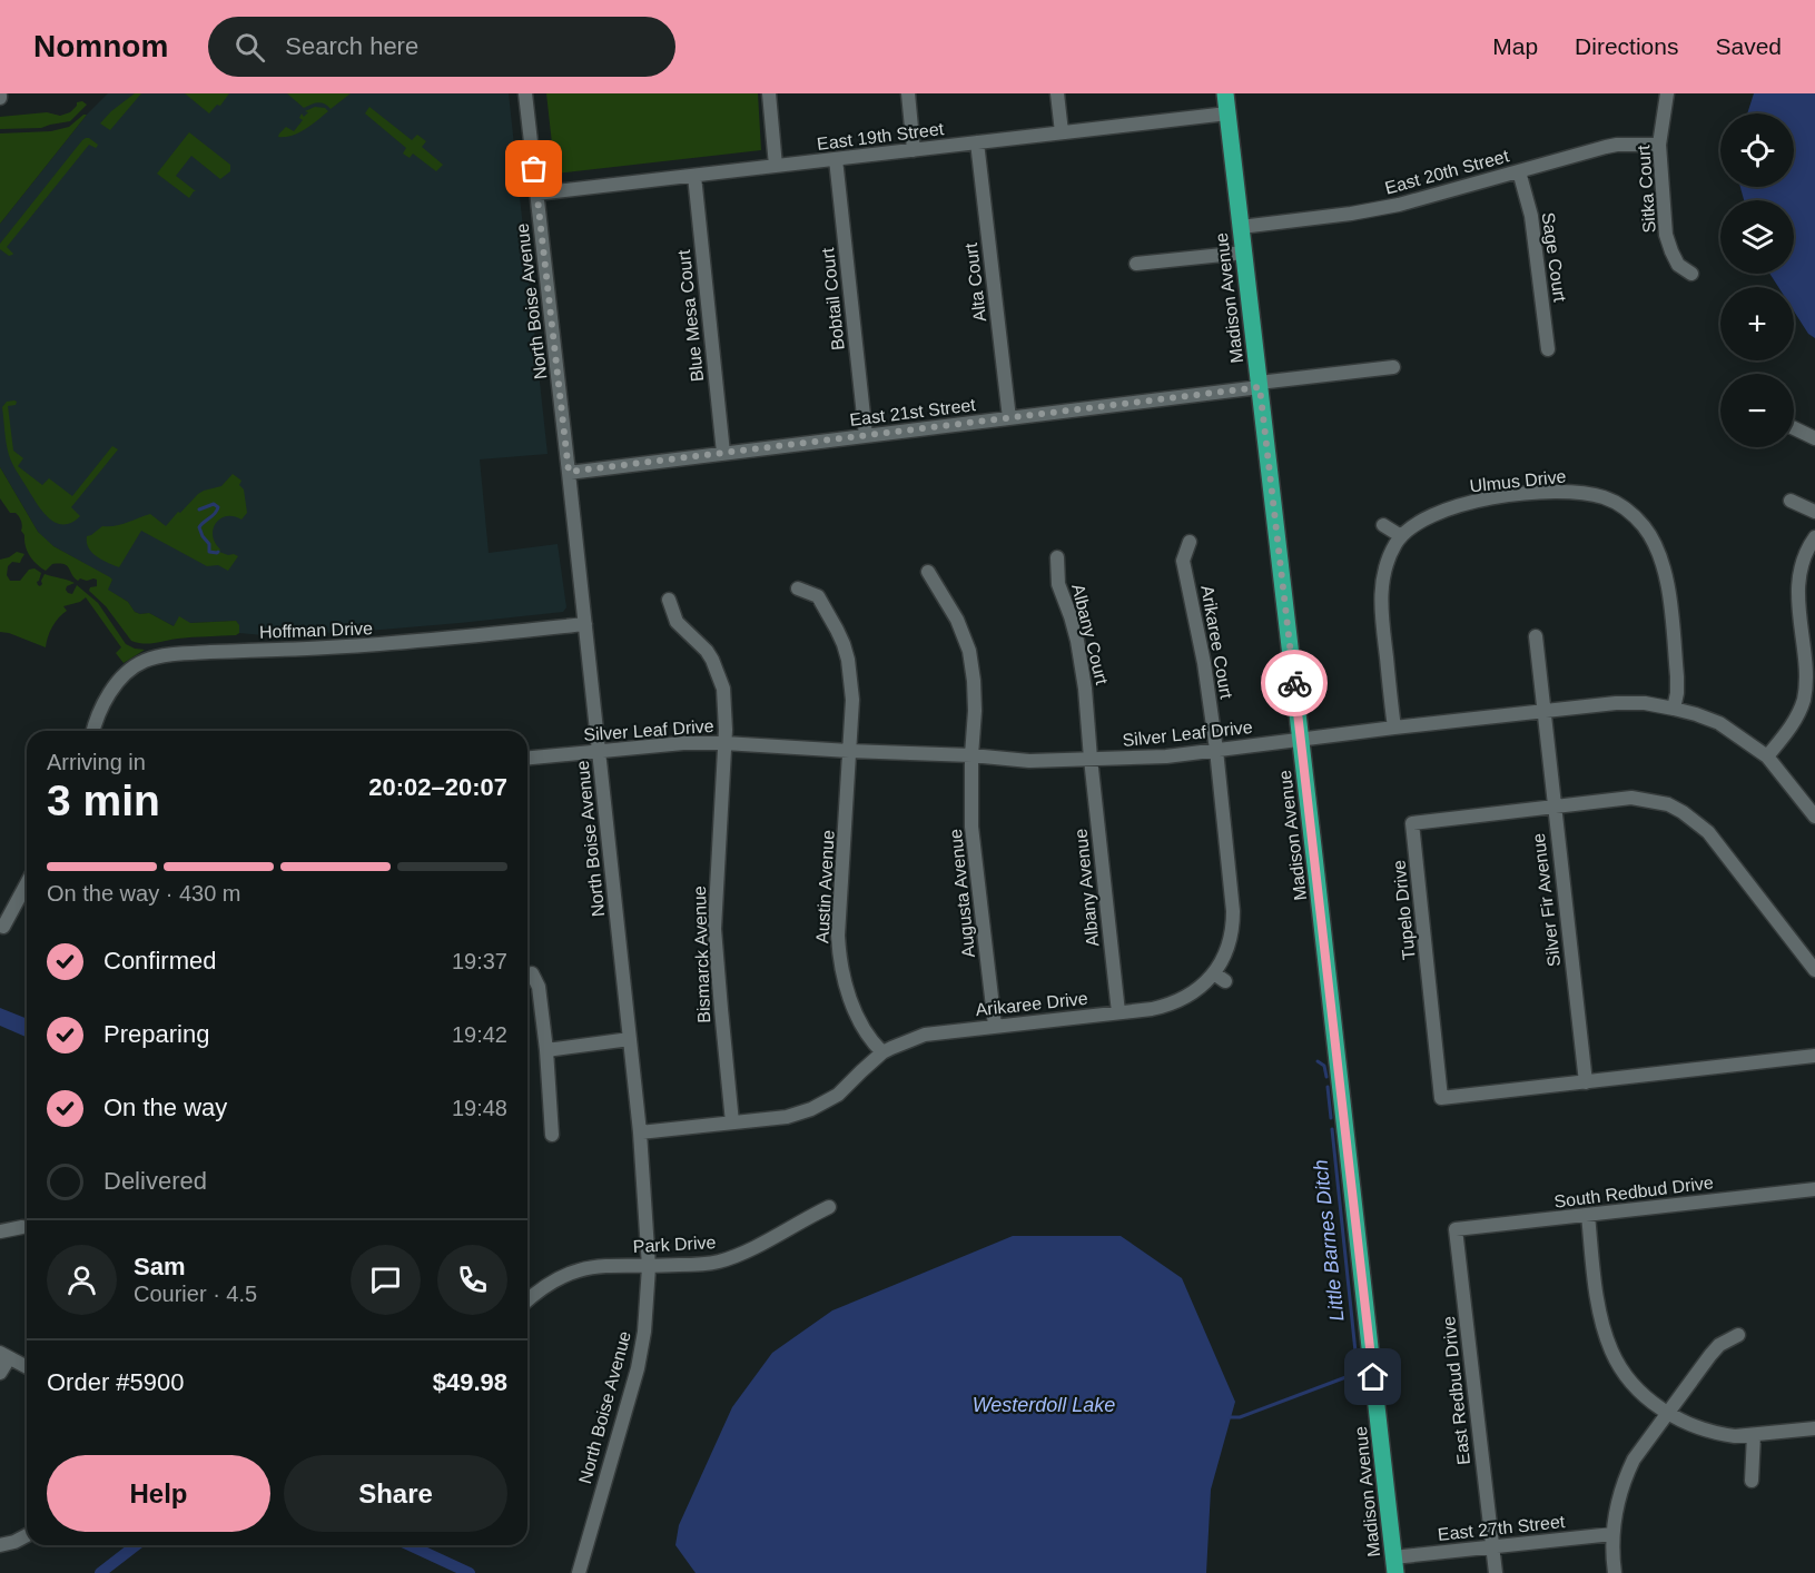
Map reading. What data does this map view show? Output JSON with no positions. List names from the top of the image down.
{
  "streets": {
    "main road": ["Madison Avenue"],
    "street": [
      "East 19th Street",
      "East 20th Street",
      "Sitka Court",
      "Sage Court",
      "Alta Court",
      "Bobtail Court",
      "North Boise Avenue",
      "Blue Mesa Court",
      "East 21st Street",
      "Ulmus Drive",
      "Hoffman Drive",
      "Albany Court",
      "Arikaree Court",
      "Silver Leaf Drive",
      "Austin Avenue",
      "Albany Avenue",
      "Augusta Avenue",
      "Silver Fir Avenue",
      "Tupelo Drive",
      "Bismarck Avenue",
      "Arikaree Drive",
      "South Redbud Drive",
      "Park Drive",
      "East Redbud Drive",
      "East 27th Street"
    ]
  },
  "crossings": [
    ["East 19th Street", "Alta Court"],
    ["East 19th Street", "Madison Avenue"],
    ["East 19th Street", "Bobtail Court"],
    ["East 19th Street", "North Boise Avenue"],
    ["East 19th Street", "Blue Mesa Court"],
    ["East 20th Street", "Sitka Court"],
    ["East 20th Street", "Sage Court"],
    ["East 20th Street", "Madison Avenue"],
    ["Alta Court", "East 21st Street"],
    ["Madison Avenue", "East 21st Street"],
    ["Madison Avenue", "Silver Leaf Drive"],
    ["Madison Avenue", "East 27th Street"],
    ["Bobtail Court", "East 21st Street"],
    ["North Boise Avenue", "East 21st Street"],
    ["North Boise Avenue", "Hoffman Drive"],
    ["North Boise Avenue", "Silver Leaf Drive"],
    ["North Boise Avenue", "Arikaree Drive"],
    ["North Boise Avenue", "Park Drive"],
    ["Blue Mesa Court", "East 21st Street"],
    ["Ulmus Drive", "Silver Leaf Drive"],
    ["Albany Court", "Silver Leaf Drive"],
    ["Albany Court", "Albany Avenue"],
    ["Arikaree Court", "Silver Leaf Drive"],
    ["Arikaree Court", "Arikaree Drive"],
    ["Silver Leaf Drive", "Austin Avenue"],
    ["Silver Leaf Drive", "Albany Avenue"],
    ["Silver Leaf Drive", "Augusta Avenue"],
    ["Silver Leaf Drive", "Silver Fir Avenue"],
    ["Silver Leaf Drive", "Bismarck Avenue"],
    ["Silver Leaf Drive", "Arikaree Drive"],
    ["Austin Avenue", "Arikaree Drive"],
    ["Albany Avenue", "Arikaree Drive"],
    ["Augusta Avenue", "Arikaree Drive"],
    ["Silver Fir Avenue", "Tupelo Drive"],
    ["Bismarck Avenue", "Arikaree Drive"],
    ["South Redbud Drive", "East Redbud Drive"],
    ["East Redbud Drive", "East 27th Street"]
  ],
  "water": ["Little Barnes Ditch", "Westerdoll Lake"],
  "page": {
    "header": "Nomnom",
    "search": "Search here",
    "nav": ["Map", "Directions", "Saved"],
    "map_buttons": ["+", "−"],
    "heading": ["3 min", "Arriving in", "20:02–20:07"],
    "panel": [
      "Sam",
      "Courier · 4.5",
      "Order #5900",
      "$49.98"
    ],
    "bar": "On the way · 430 m",
    "list": [
      ["Confirmed", "19:37"],
      ["Preparing", "19:42"],
      ["On the way", "19:48"],
      "Delivered"
    ],
    "buttons": ["Help", "Share"]
  }
}
